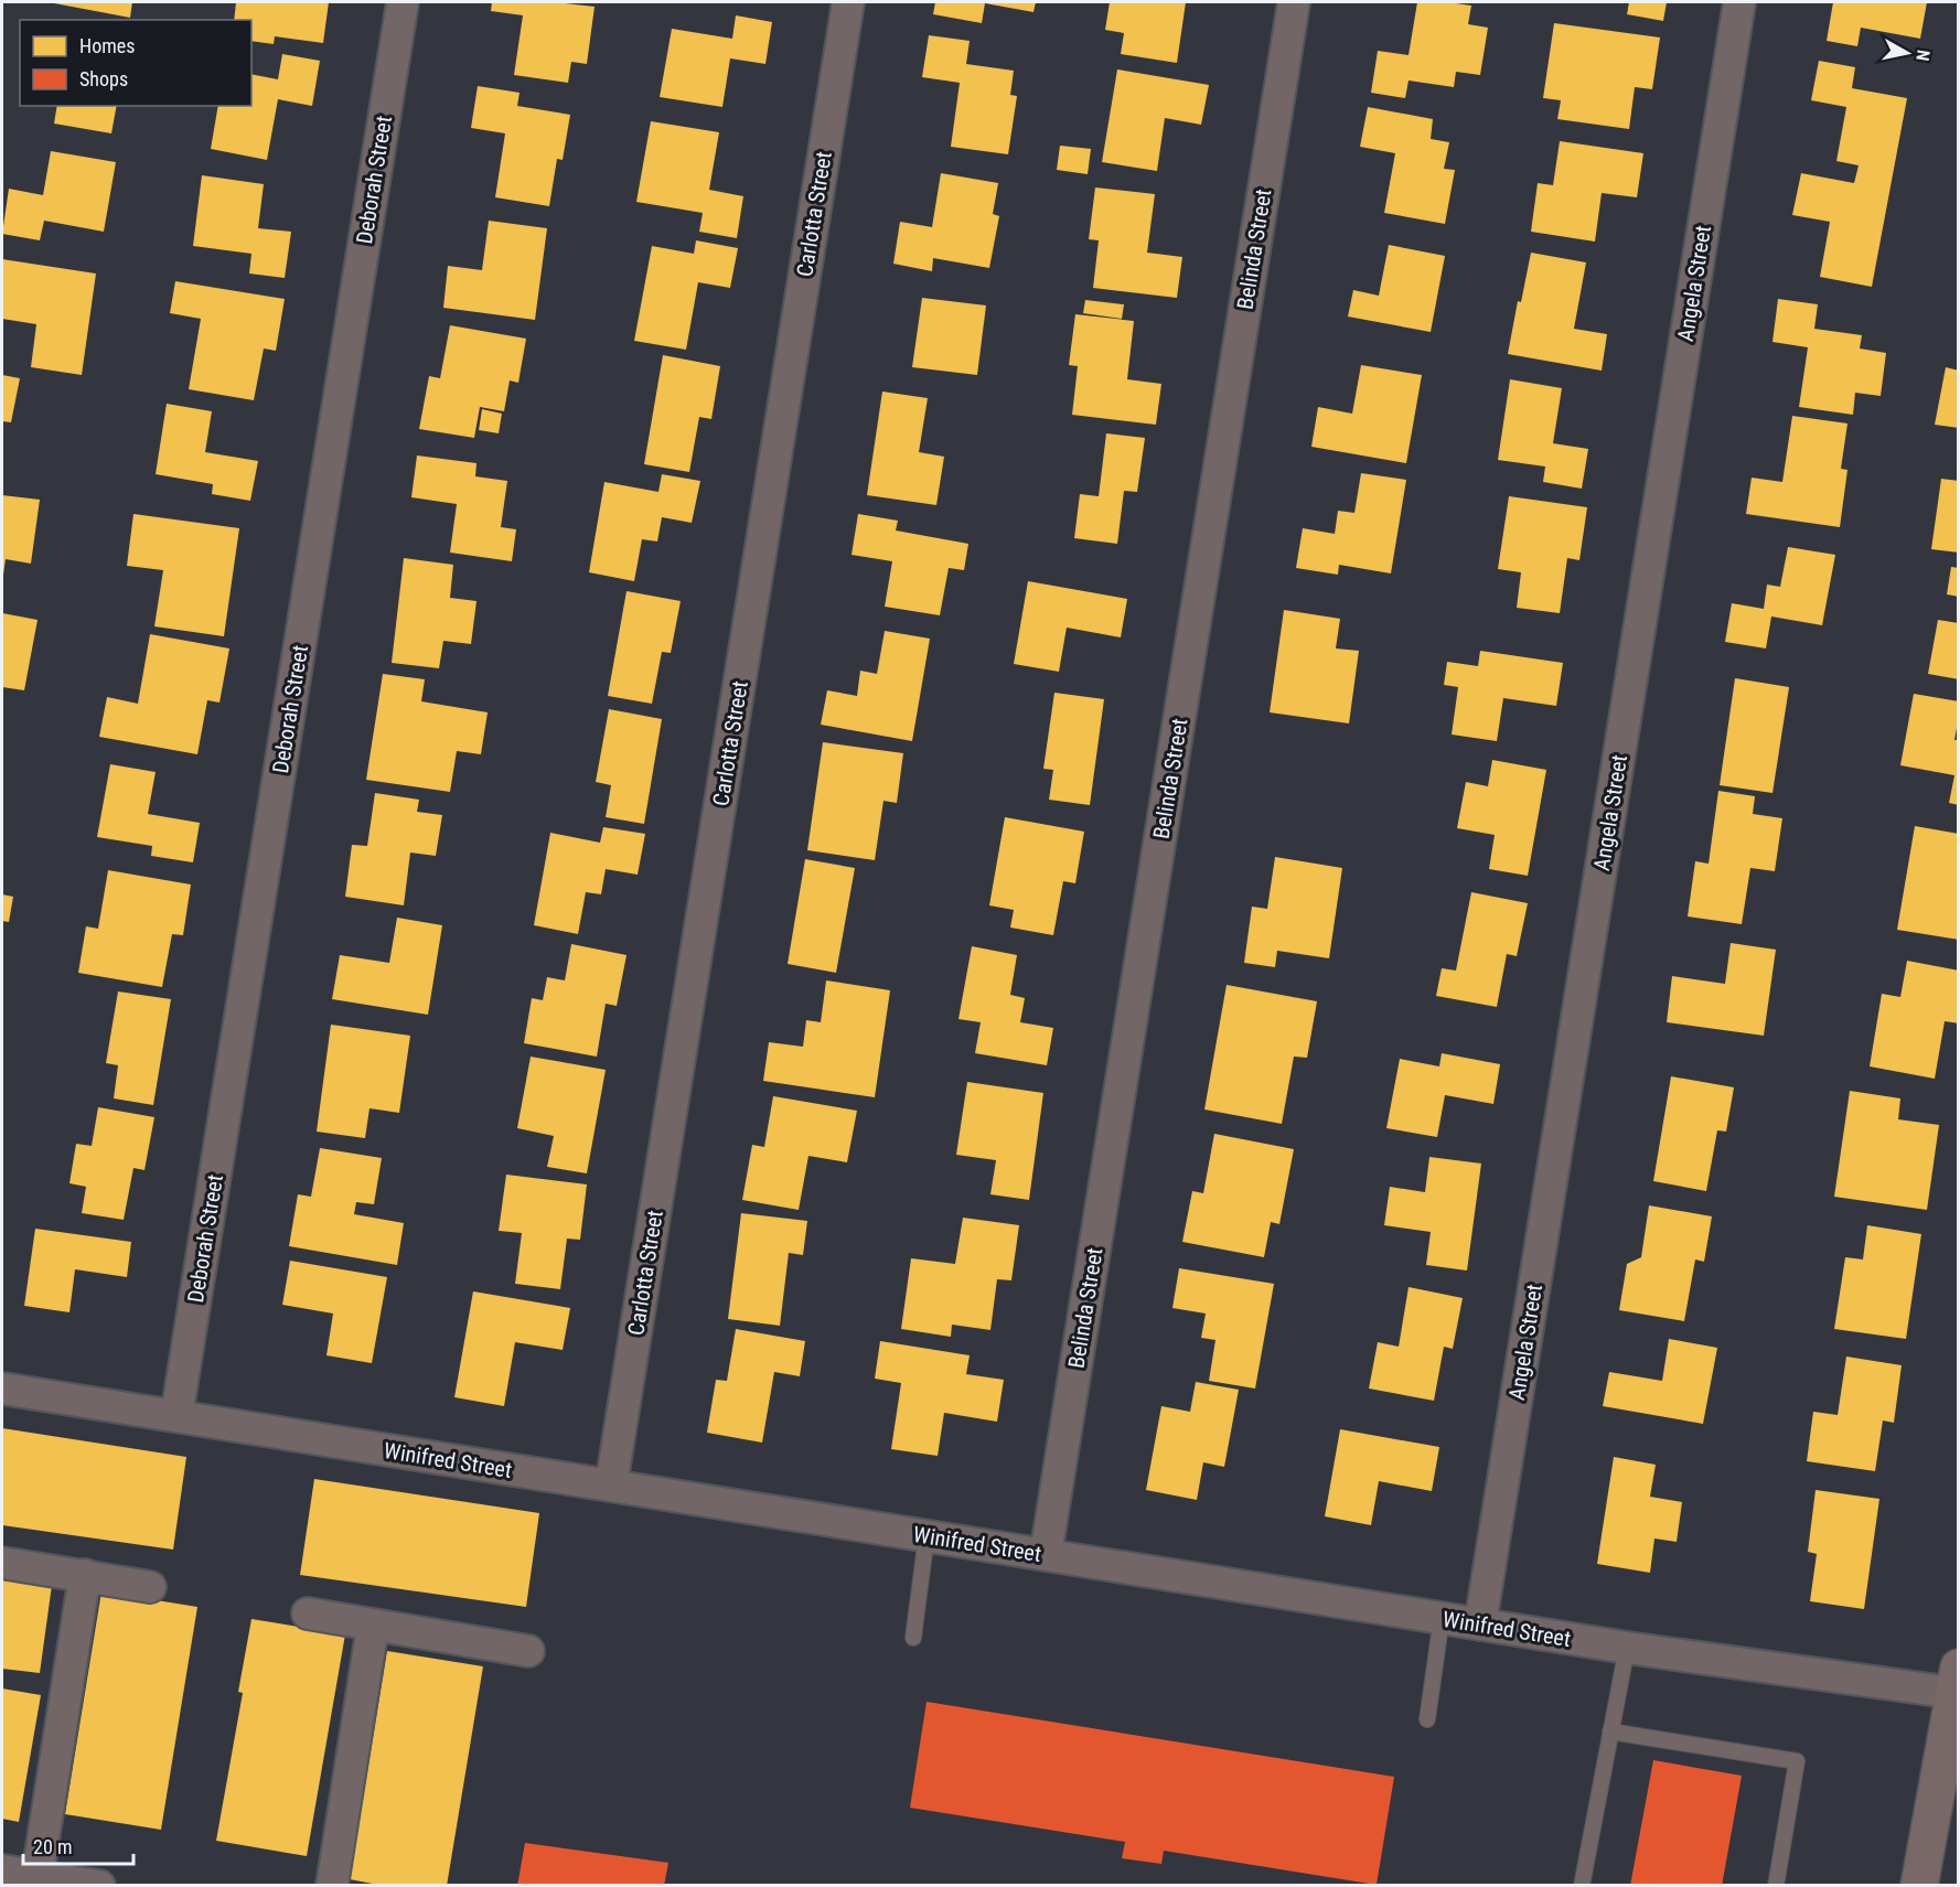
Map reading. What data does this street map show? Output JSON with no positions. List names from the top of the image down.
{
  "streets": {
    "street": [
      "Deborah Street",
      "Carlotta Street",
      "Belinda Street",
      "Angela Street",
      "Winifred Street"
    ]
  },
  "crossings": [
    ["Deborah Street", "Winifred Street"],
    ["Carlotta Street", "Winifred Street"],
    ["Belinda Street", "Winifred Street"],
    ["Angela Street", "Winifred Street"]
  ],
  "legend": ["Homes", "Shops"],
  "scale_bar": "20 m",
  "north": "right"
}
